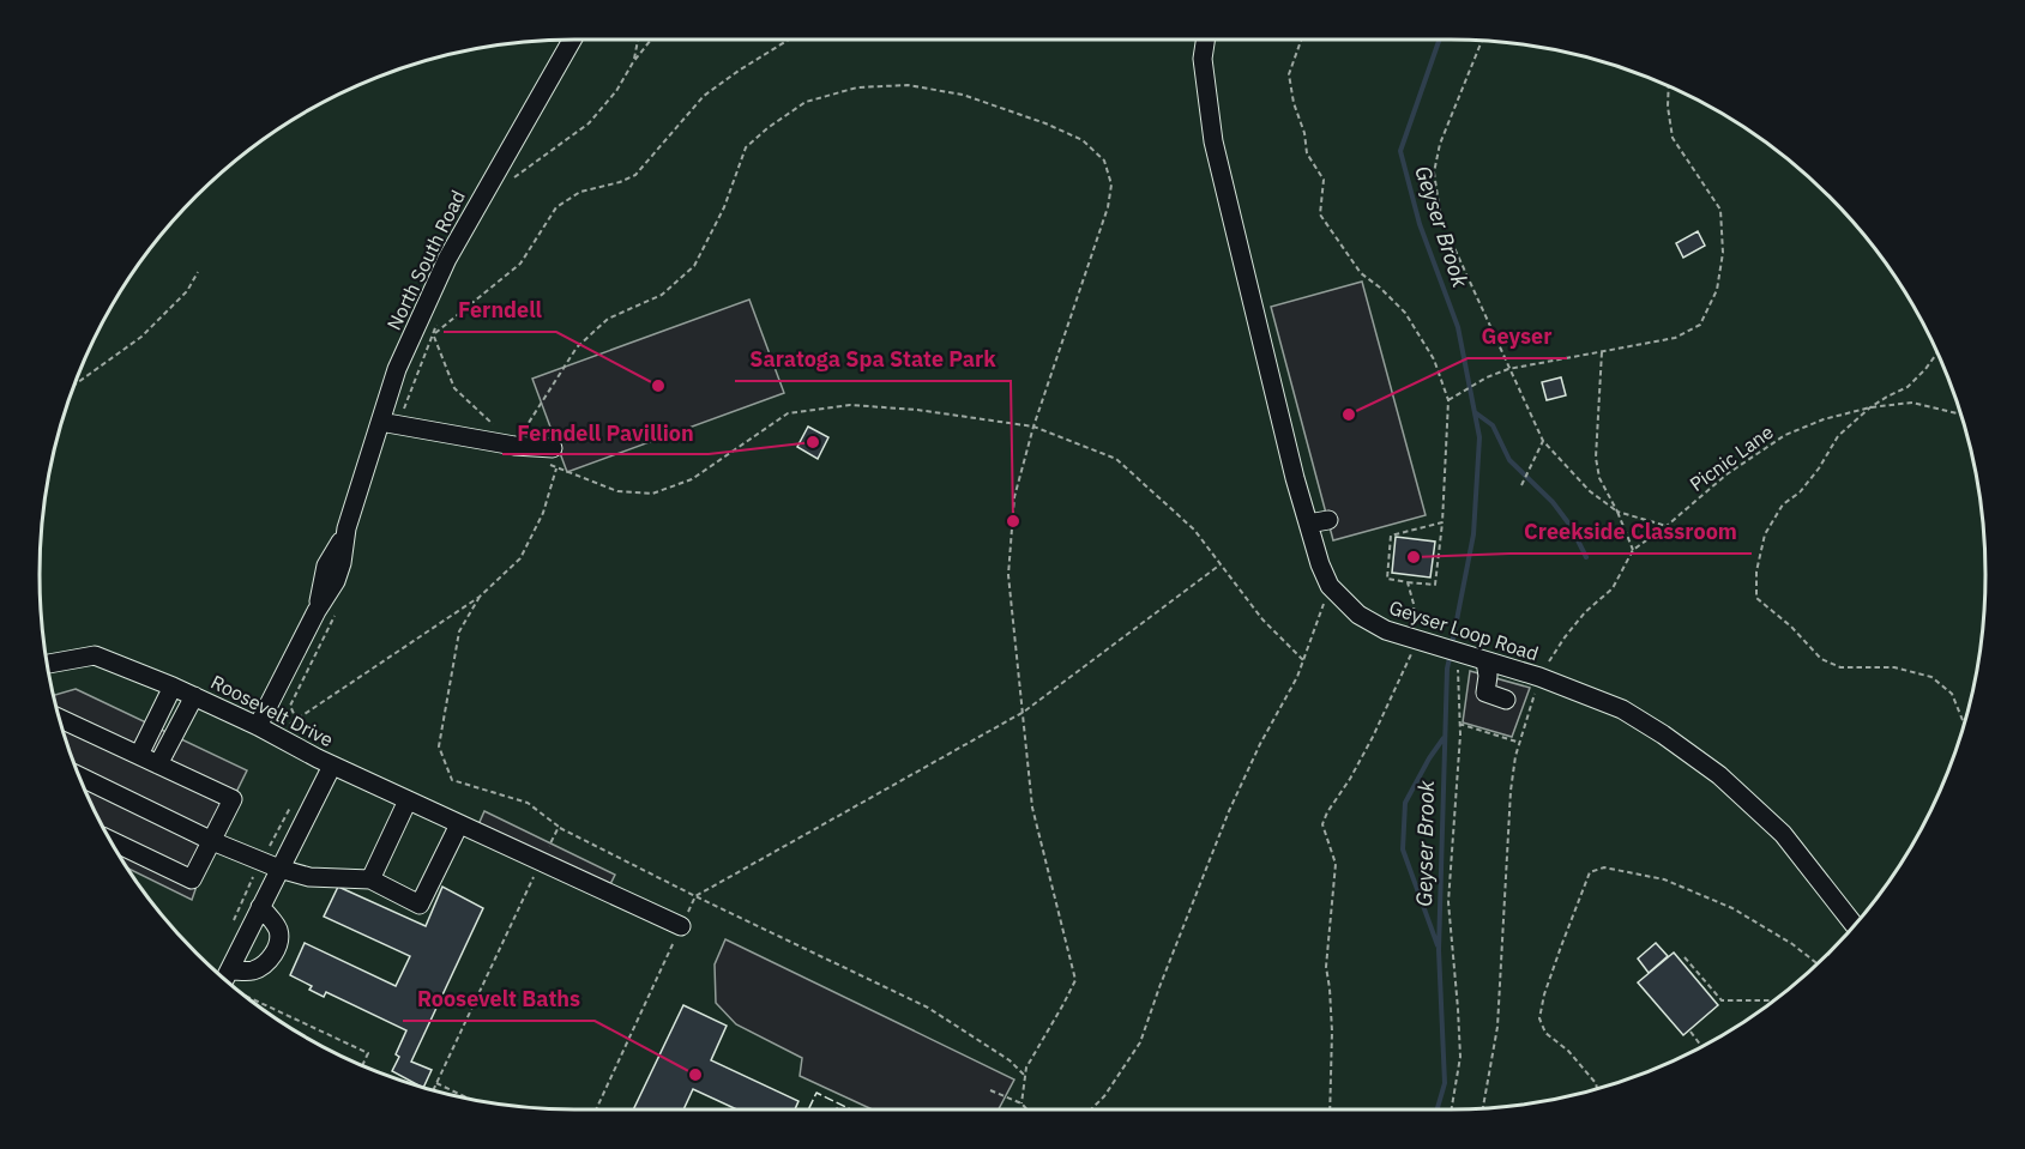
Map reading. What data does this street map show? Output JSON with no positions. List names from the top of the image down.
{
  "streets": {
    "street": ["North South Road", "Geyser Loop Road", "Roosevelt Drive"],
    "path": ["Picnic Lane"]
  },
  "crossings": [
    ["North South Road", "Roosevelt Drive"],
    ["Picnic Lane", "Geyser Loop Road"]
  ],
  "water": ["Geyser Brook"],
  "places": [
    "Ferndell",
    "Geyser",
    "Ferndell Pavillion",
    "Saratoga Spa State Park",
    "Creekside Classroom",
    "Roosevelt Baths"
  ]
}
